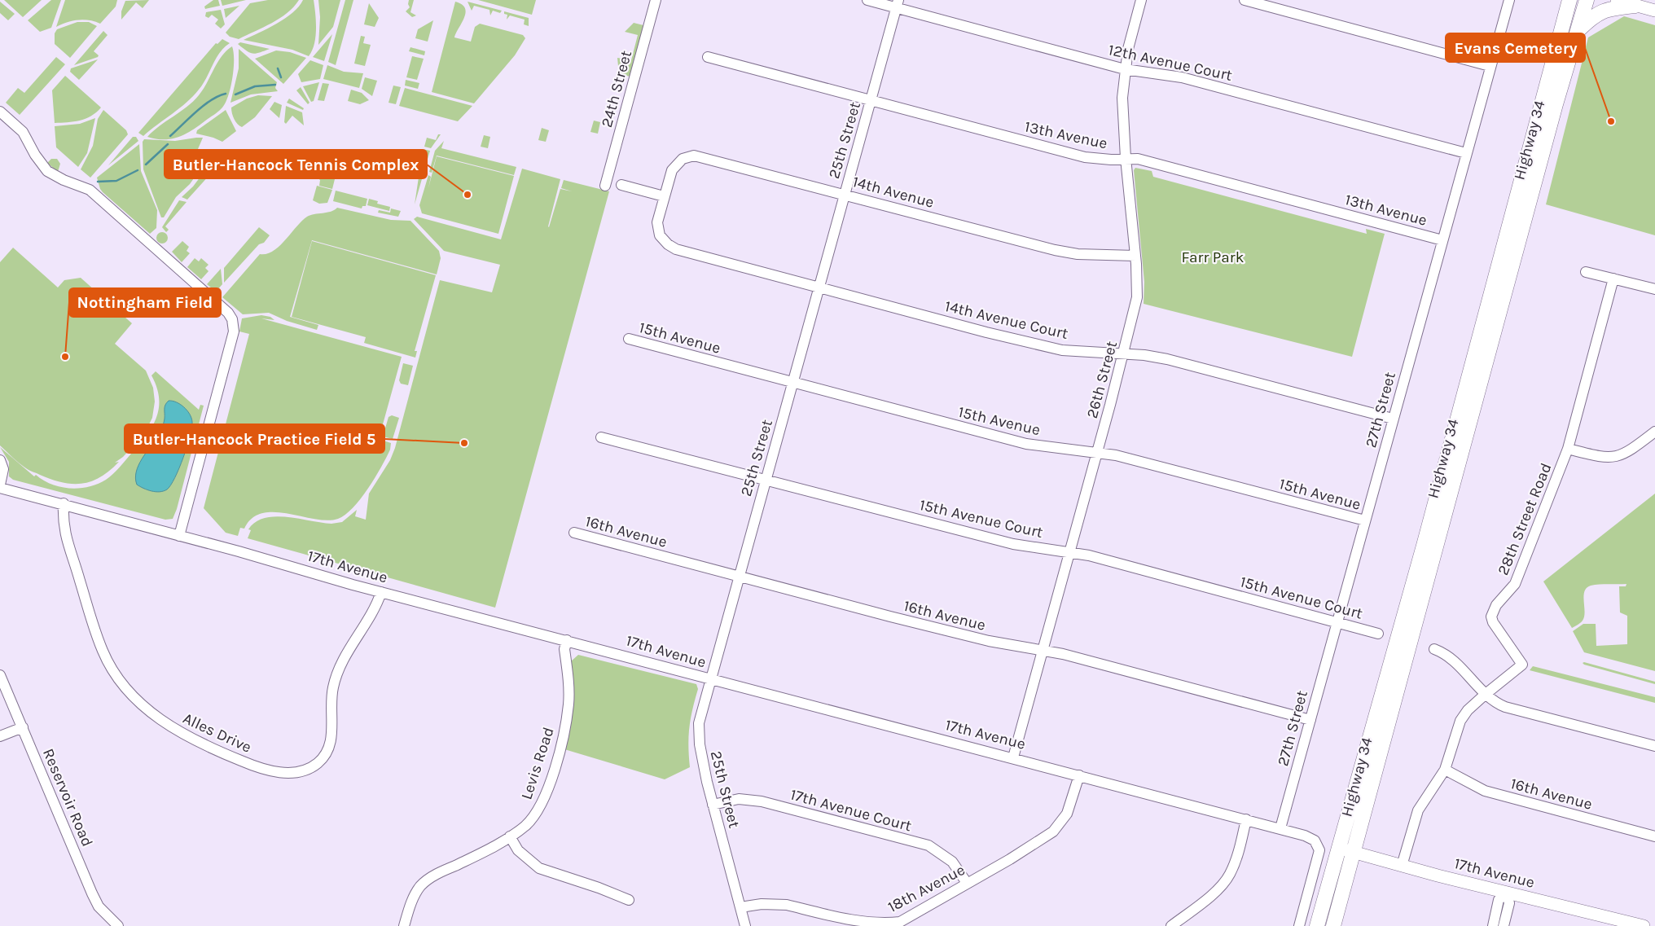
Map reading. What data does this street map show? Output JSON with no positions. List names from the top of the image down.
{
  "streets": {
    "highway": ["Highway 34"],
    "main road": ["17th Avenue"],
    "street": [
      "12th Avenue Court",
      "24th Street",
      "13th Avenue",
      "25th Street",
      "14th Avenue",
      "14th Avenue Court",
      "15th Avenue",
      "26th Street",
      "27th Street",
      "15th Avenue Court",
      "28th Street Road",
      "16th Avenue",
      "Alles Drive",
      "Levis Road",
      "Reservoir Road",
      "17th Avenue Court",
      "18th Avenue"
    ]
  },
  "crossings": [
    ["12th Avenue Court", "25th Street"],
    ["12th Avenue Court", "26th Street"],
    ["12th Avenue Court", "27th Street"],
    ["13th Avenue", "25th Street"],
    ["13th Avenue", "26th Street"],
    ["13th Avenue", "27th Street"],
    ["25th Street", "14th Avenue"],
    ["25th Street", "14th Avenue Court"],
    ["25th Street", "15th Avenue"],
    ["25th Street", "15th Avenue Court"],
    ["25th Street", "16th Avenue"],
    ["25th Street", "17th Avenue"],
    ["25th Street", "17th Avenue Court"],
    ["25th Street", "18th Avenue"],
    ["Highway 34", "17th Avenue"],
    ["14th Avenue", "14th Avenue Court"],
    ["14th Avenue", "26th Street"],
    ["14th Avenue Court", "26th Street"],
    ["14th Avenue Court", "27th Street"],
    ["15th Avenue", "26th Street"],
    ["15th Avenue", "27th Street"],
    ["26th Street", "15th Avenue Court"],
    ["26th Street", "16th Avenue"],
    ["26th Street", "17th Avenue"],
    ["27th Street", "15th Avenue Court"],
    ["27th Street", "16th Avenue"],
    ["27th Street", "17th Avenue"],
    ["28th Street Road", "16th Avenue"],
    ["28th Street Road", "17th Avenue"],
    ["17th Avenue", "Alles Drive"],
    ["17th Avenue", "Levis Road"],
    ["17th Avenue", "18th Avenue"],
    ["17th Avenue Court", "18th Avenue"]
  ],
  "parks": ["Farr Park"],
  "places": [
    "Evans Cemetery",
    "Butler-Hancock Tennis Complex",
    "Nottingham Field",
    "Butler-Hancock Practice Field 5"
  ]
}
